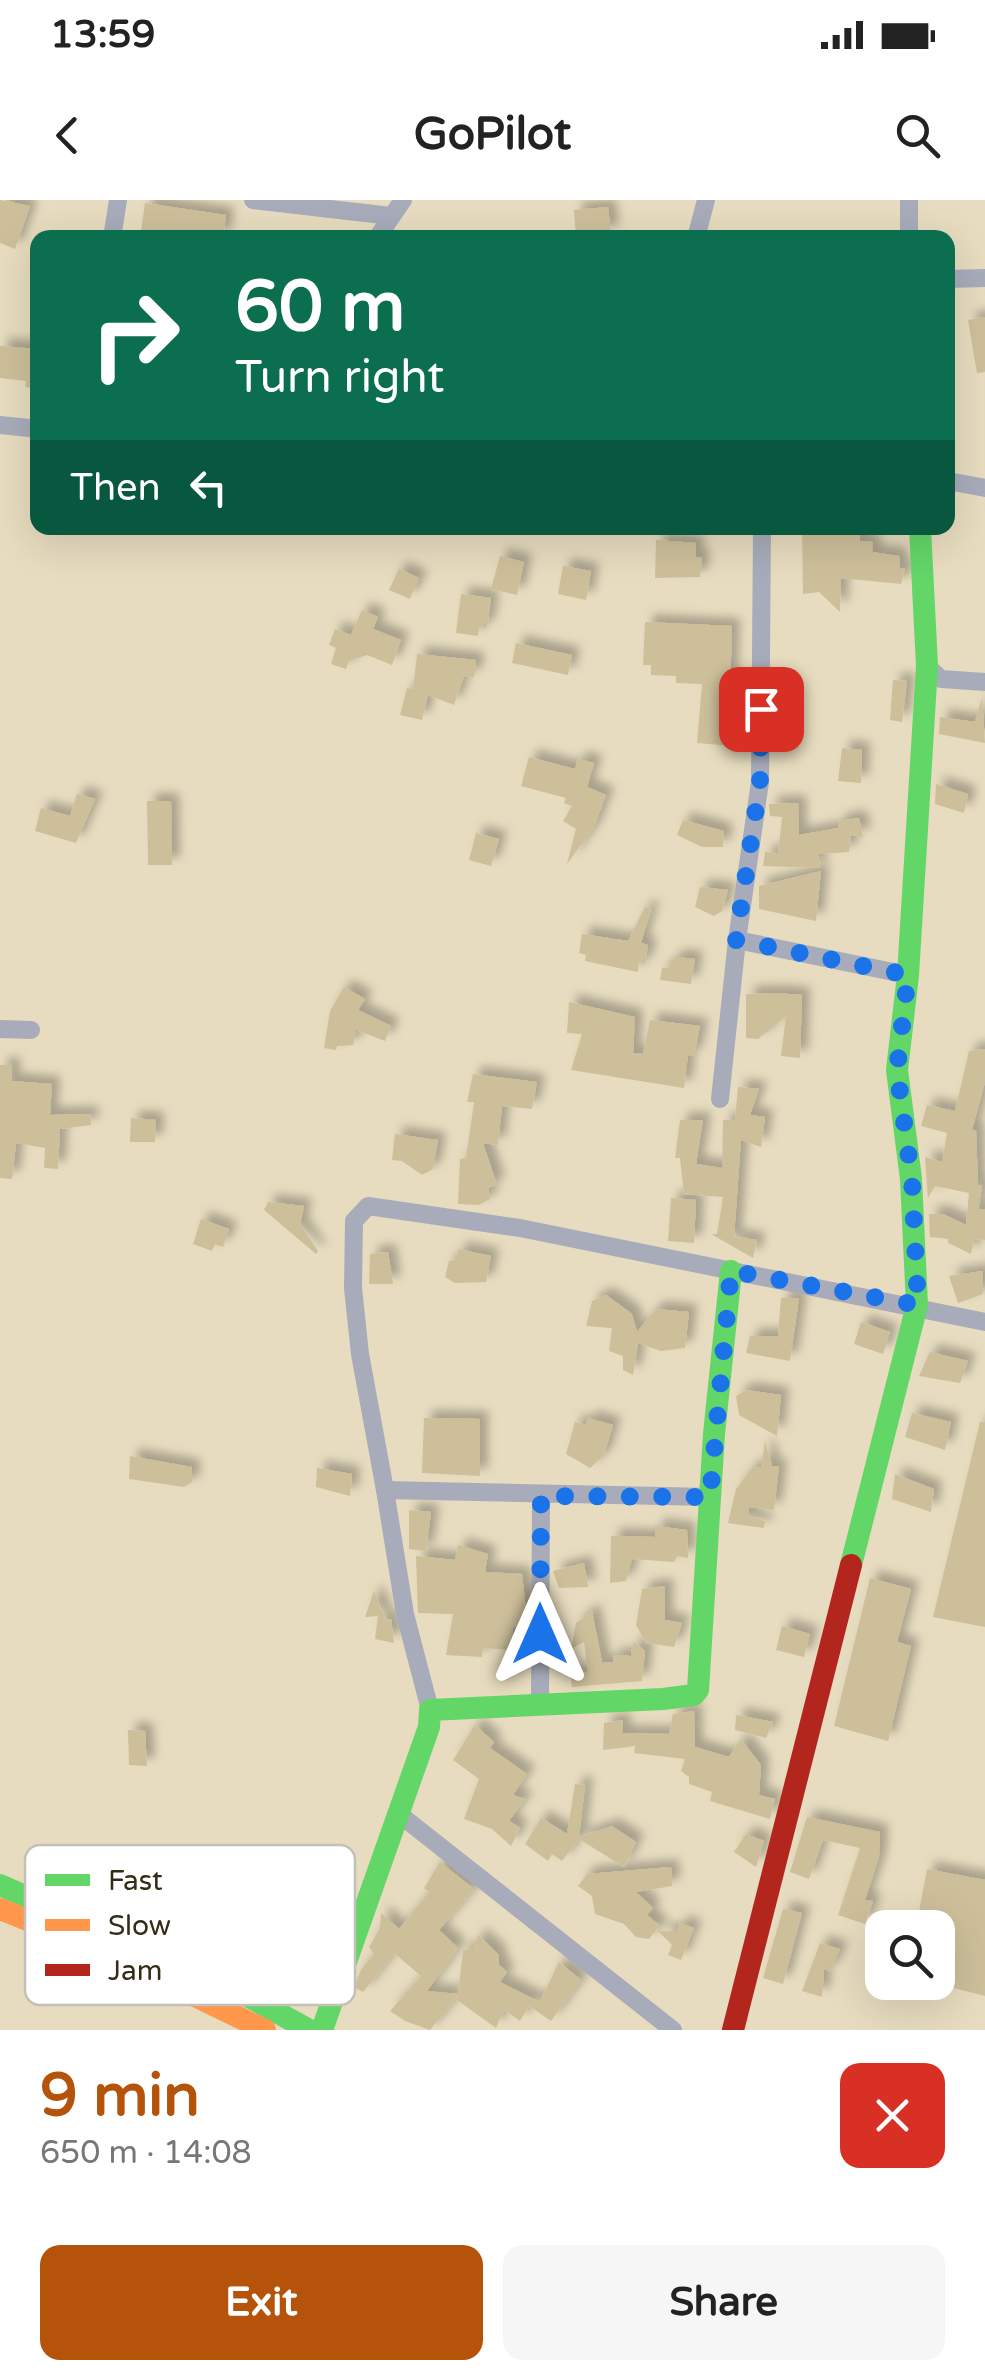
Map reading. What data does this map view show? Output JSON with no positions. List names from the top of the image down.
{
  "legend": ["Fast", "Slow", "Jam"],
  "page": {
    "status": "13:59",
    "header": "GoPilot",
    "turn": ["60 m", "Turn right"],
    "then": "Then",
    "heading": ["9 min", "650 m · 14:08"],
    "buttons": ["Exit", "Share"]
  }
}
